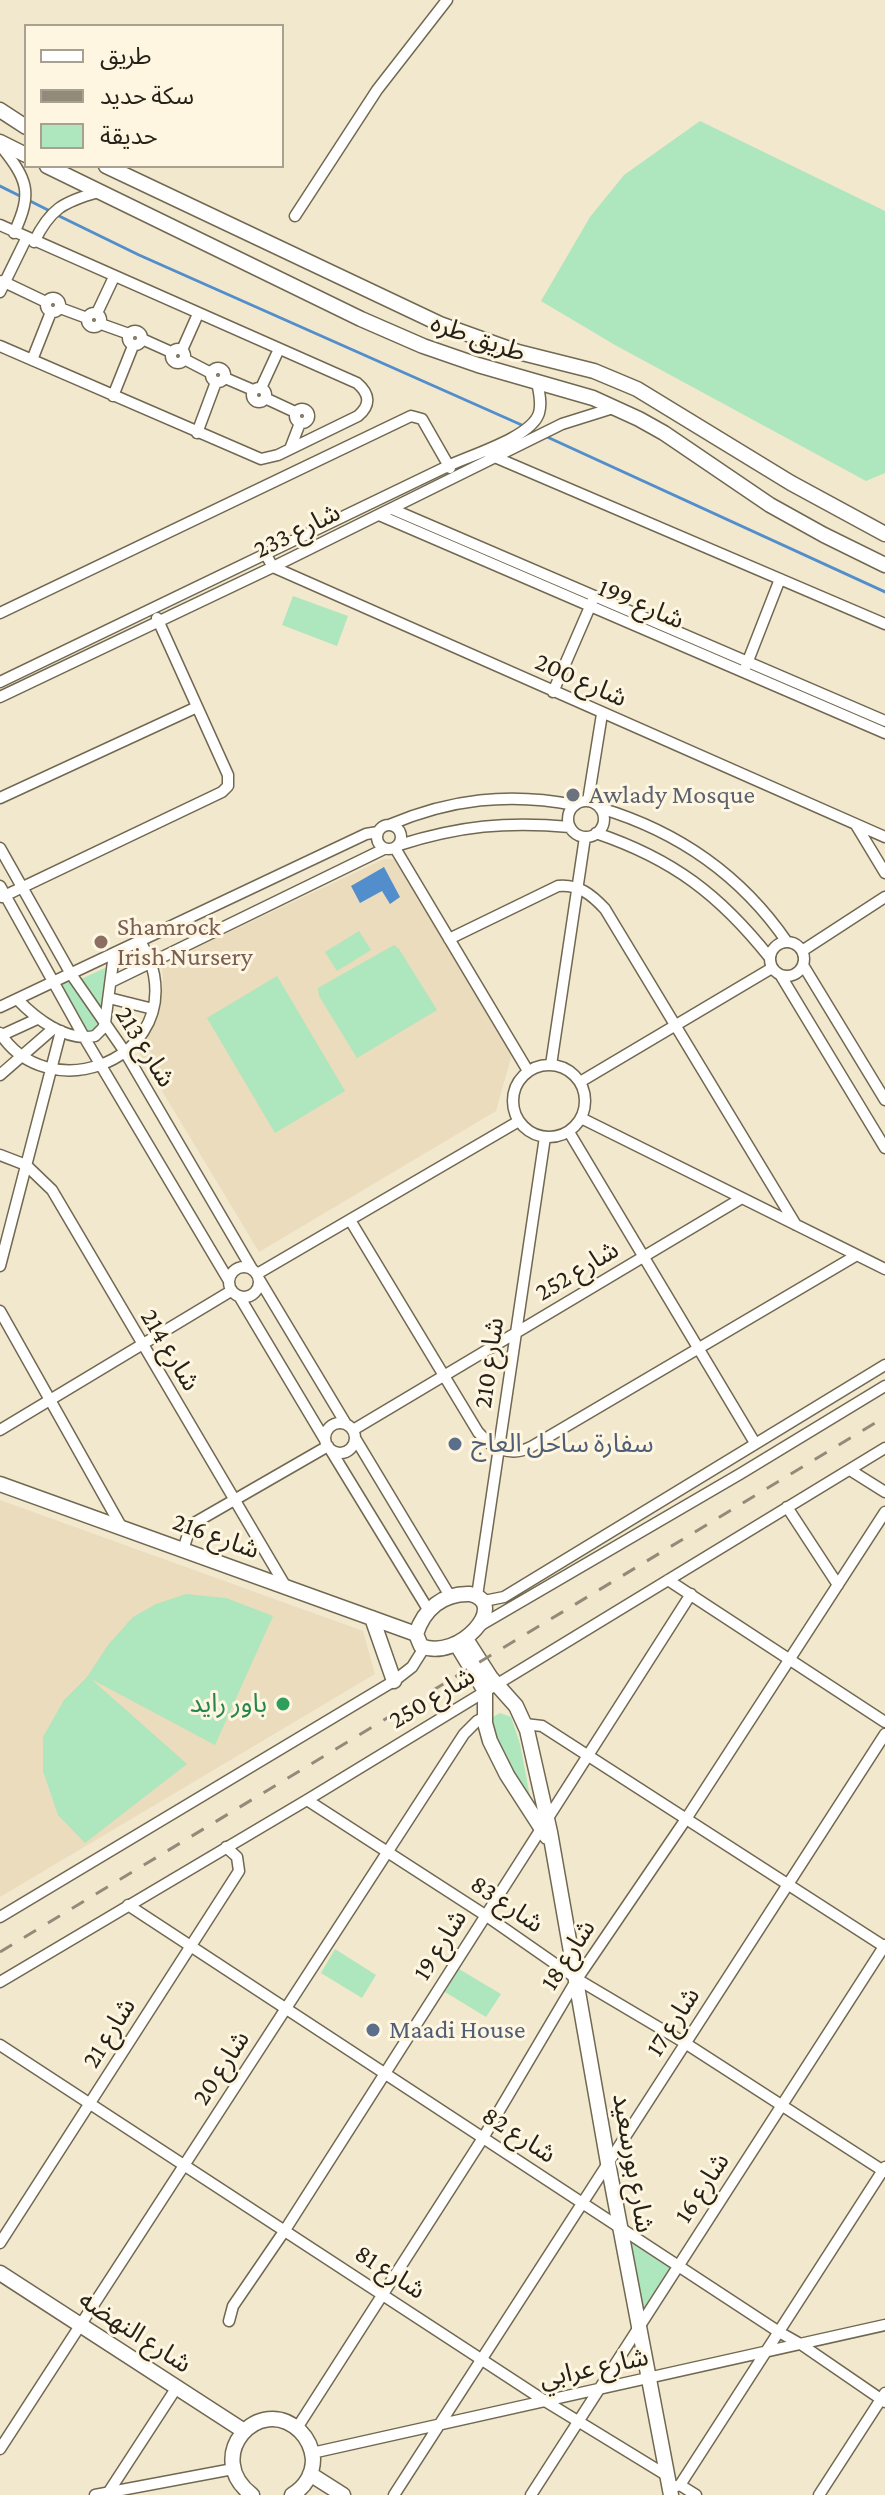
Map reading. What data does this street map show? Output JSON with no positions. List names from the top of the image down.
{
  "streets": {
    "main road": [
      "طريق طره",
      "شارع 216",
      "شارع بورسعيد",
      "شارع النهضه"
    ],
    "street": [
      "شارع 233",
      "شارع 199",
      "شارع 200",
      "شارع 213",
      "شارع 252",
      "شارع 214",
      "شارع 210",
      "شارع 250",
      "شارع 83",
      "شارع 19",
      "شارع 18",
      "شارع 17",
      "شارع 21",
      "شارع 20",
      "شارع 82",
      "شارع 16",
      "شارع 81",
      "شارع عرابي"
    ]
  },
  "crossings": [
    ["طريق طره", "شارع 233"],
    ["شارع 233", "شارع 199"],
    ["شارع 233", "شارع 200"],
    ["شارع 213", "شارع 252"],
    ["شارع 252", "شارع 210"],
    ["شارع 214", "شارع 216"],
    ["شارع 250", "شارع 83"],
    ["شارع 250", "شارع 21"],
    ["شارع 250", "شارع 82"],
    ["شارع 250", "شارع بورسعيد"],
    ["شارع 83", "شارع 19"],
    ["شارع 83", "شارع 18"],
    ["شارع 83", "شارع 17"],
    ["شارع 83", "شارع 20"],
    ["شارع 83", "شارع بورسعيد"],
    ["شارع 83", "شارع 16"],
    ["شارع 19", "شارع 82"],
    ["شارع 19", "شارع بورسعيد"],
    ["شارع 19", "شارع 81"],
    ["شارع 18", "شارع 82"],
    ["شارع 18", "شارع بورسعيد"],
    ["شارع 18", "شارع 81"],
    ["شارع 17", "شارع 82"],
    ["شارع 17", "شارع بورسعيد"],
    ["شارع 17", "شارع 81"],
    ["شارع 17", "شارع عرابي"],
    ["شارع 21", "شارع 82"],
    ["شارع 21", "شارع 81"],
    ["شارع 20", "شارع 82"],
    ["شارع 20", "شارع بورسعيد"],
    ["شارع 20", "شارع 81"],
    ["شارع 20", "شارع النهضه"],
    ["شارع 82", "شارع بورسعيد"],
    ["شارع 82", "شارع 16"],
    ["شارع 82", "شارع عرابي"],
    ["شارع بورسعيد", "شارع 16"],
    ["شارع بورسعيد", "شارع 81"],
    ["شارع بورسعيد", "شارع عرابي"],
    ["شارع 16", "شارع 81"],
    ["شارع 16", "شارع عرابي"],
    ["شارع 81", "شارع عرابي"]
  ],
  "places": [
    "Awlady Mosque",
    "Shamrock Irish Nursery",
    "سفارة ساحل العاج",
    "باور رايد",
    "Maadi House"
  ],
  "legend": ["طريق", "سكة حديد", "حديقة"]
}
